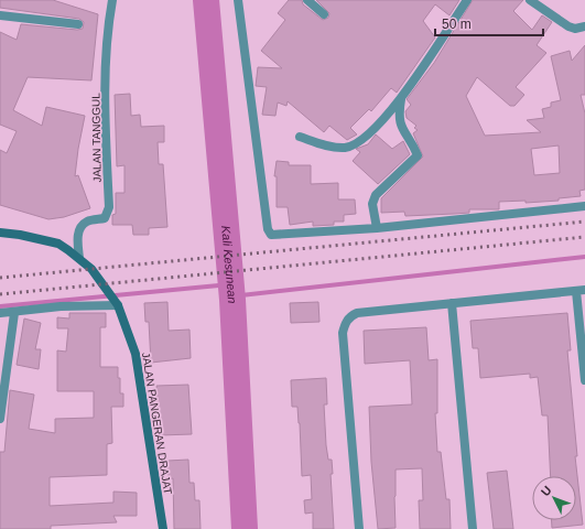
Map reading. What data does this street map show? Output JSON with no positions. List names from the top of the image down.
{
  "streets": {
    "street": ["JALAN TANGGUL", "JALAN PANGERAN DRAJAT"]
  },
  "crossings": [
    ["JALAN TANGGUL", "JALAN PANGERAN DRAJAT"]
  ],
  "water": ["Kali Kesunean"],
  "scale_bar": "50 m",
  "north": "top left"
}
